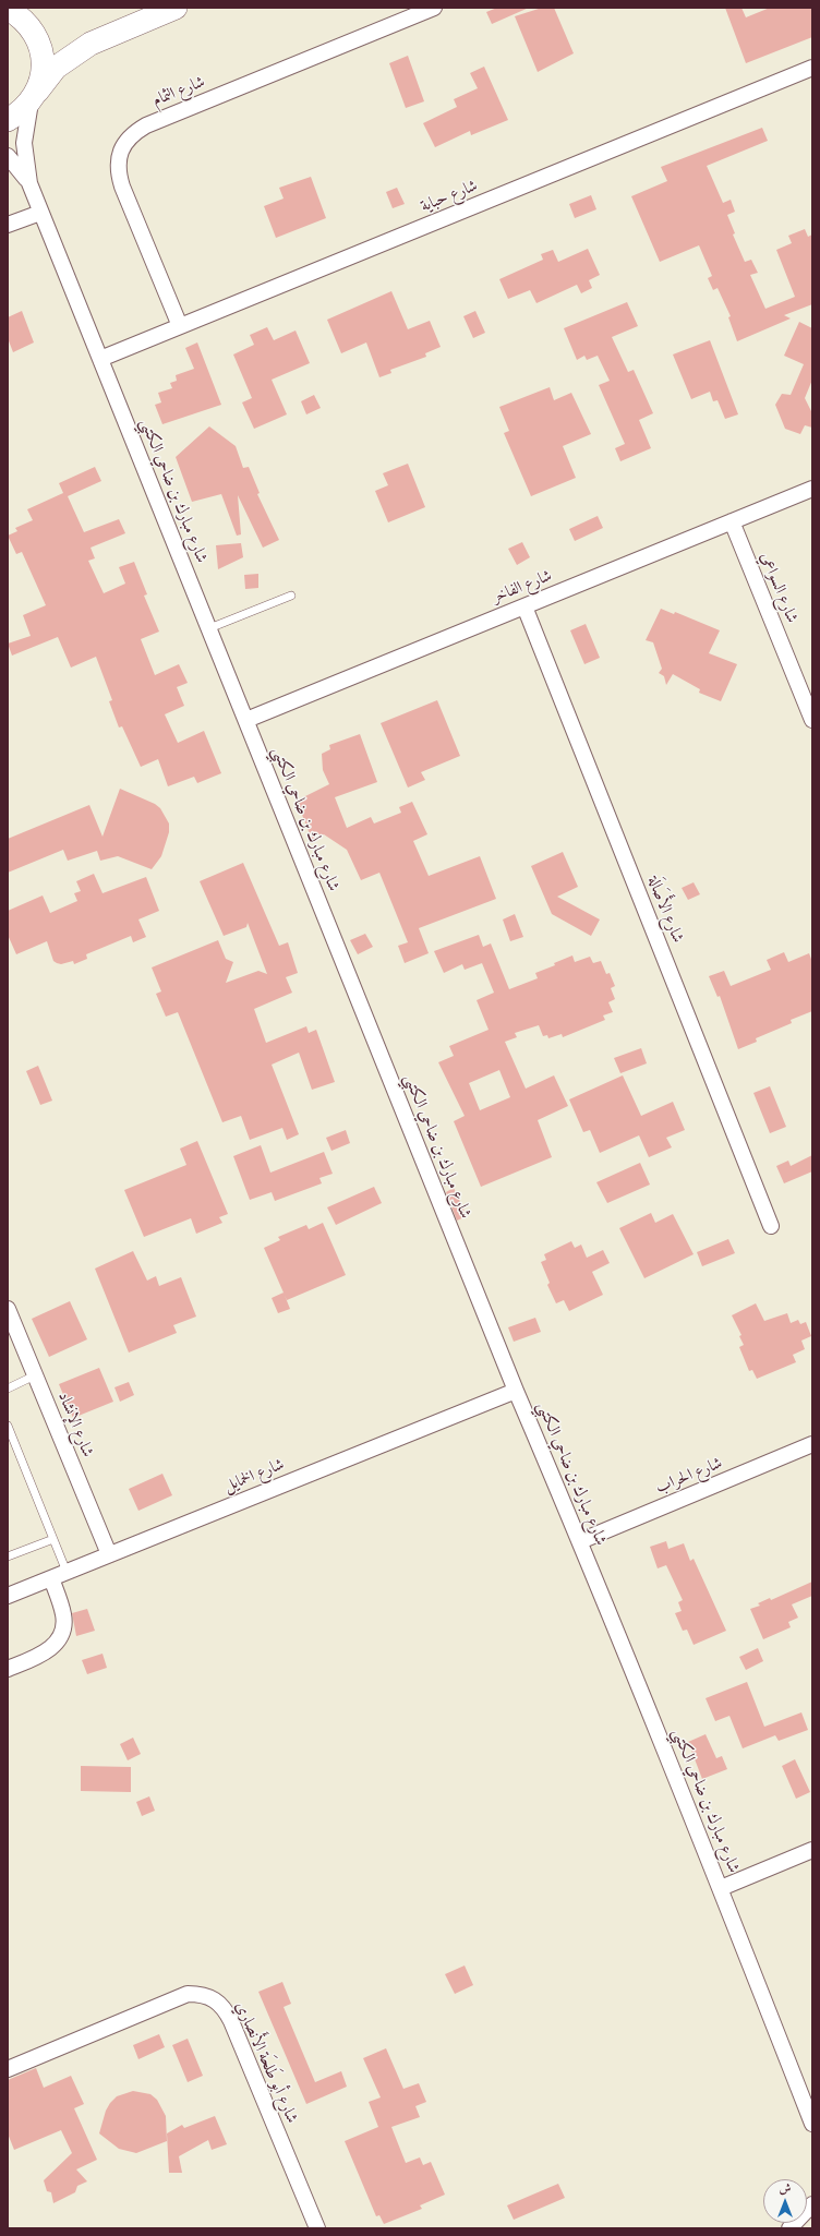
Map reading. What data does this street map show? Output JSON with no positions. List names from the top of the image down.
{
  "streets": {
    "street": [
      "شارع الثمام",
      "شارع حباية",
      "شارع مبارك بن ضاحي الكتبي",
      "شارع الفاخر",
      "شارع السواعي",
      "شارع الأَصَالَة",
      "شارع الإنشاد",
      "شارع الخمايل",
      "شارع الحراب",
      "شارع أبو طَلحَة الأَنصاري"
    ]
  },
  "crossings": [
    ["شارع الثمام", "شارع حباية"],
    ["شارع حباية", "شارع مبارك بن ضاحي الكتبي"],
    ["شارع مبارك بن ضاحي الكتبي", "شارع الفاخر"],
    ["شارع مبارك بن ضاحي الكتبي", "شارع الخمايل"],
    ["شارع مبارك بن ضاحي الكتبي", "شارع الحراب"],
    ["شارع الفاخر", "شارع السواعي"],
    ["شارع الفاخر", "شارع الأَصَالَة"],
    ["شارع الإنشاد", "شارع الخمايل"]
  ],
  "north": "top"
}
